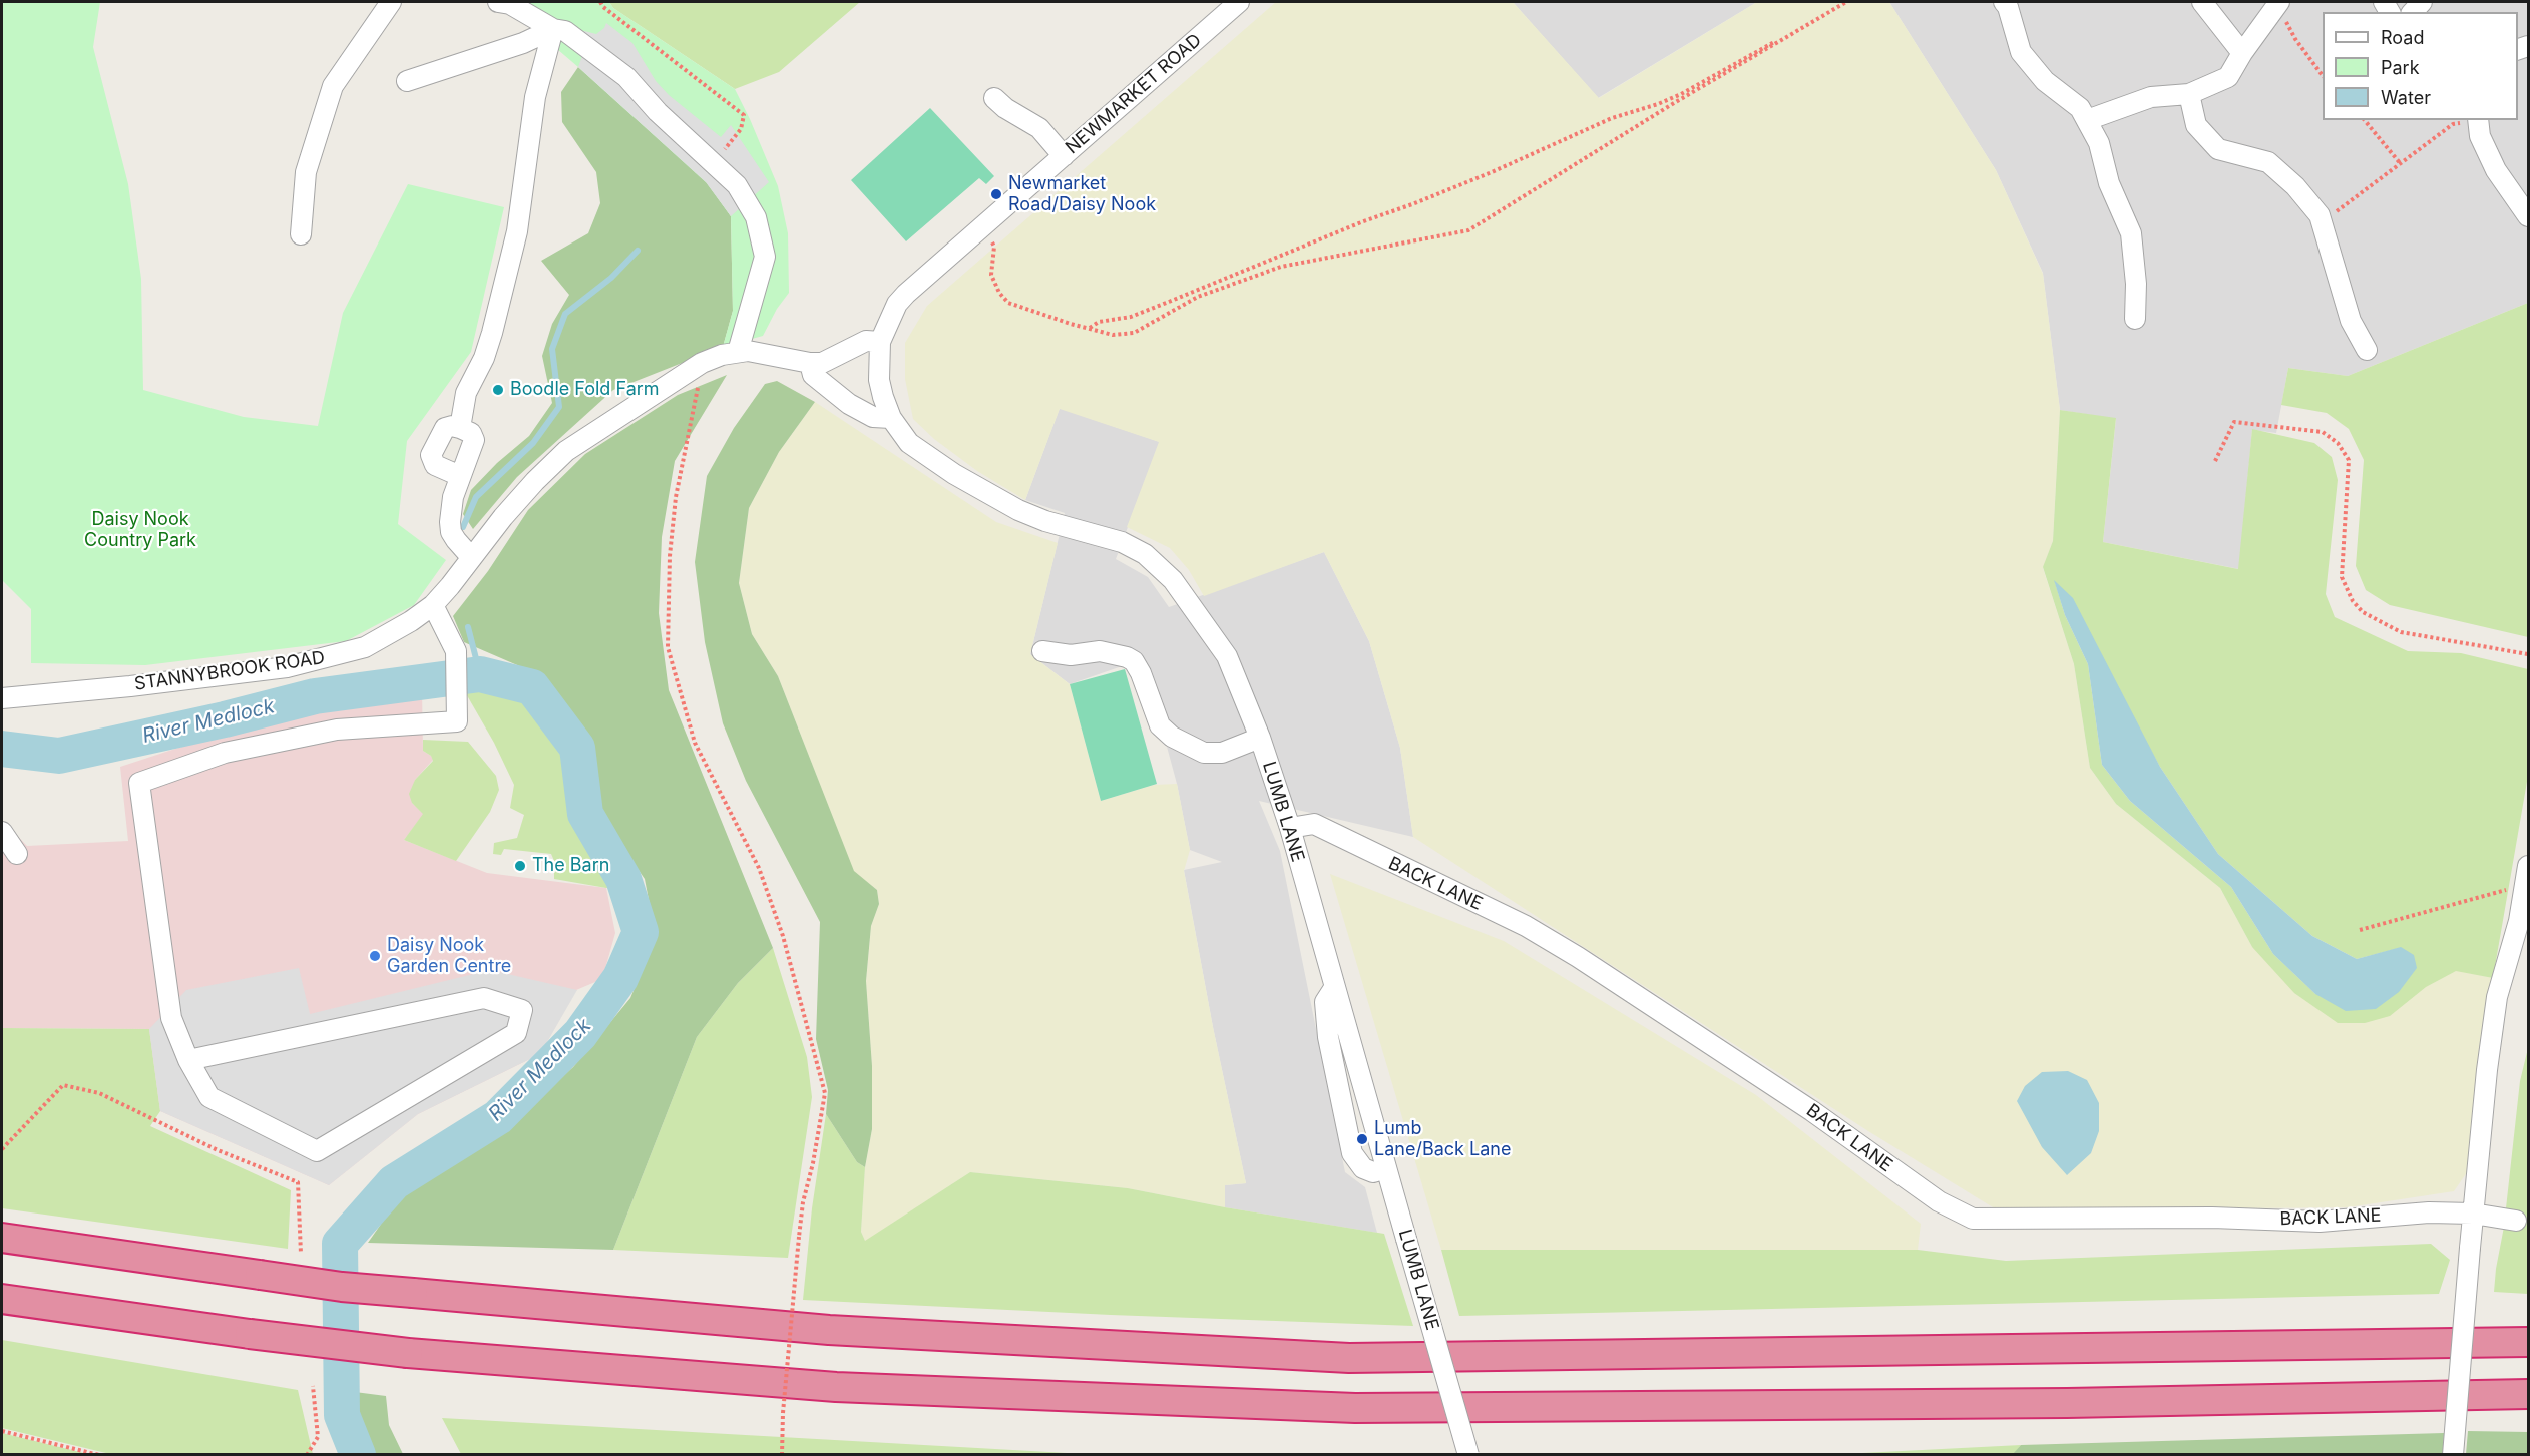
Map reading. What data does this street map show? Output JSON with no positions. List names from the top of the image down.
{
  "streets": {
    "street": [
      "NEWMARKET ROAD",
      "STANNYBROOK ROAD",
      "LUMB LANE",
      "BACK LANE"
    ]
  },
  "crossings": [
    ["NEWMARKET ROAD", "STANNYBROOK ROAD"],
    ["NEWMARKET ROAD", "LUMB LANE"],
    ["STANNYBROOK ROAD", "LUMB LANE"],
    ["LUMB LANE", "BACK LANE"]
  ],
  "water": ["River Medlock"],
  "parks": ["Daisy Nook Country Park"],
  "places": [
    "Newmarket Road/Daisy Nook",
    "Boodle Fold Farm",
    "The Barn",
    "Daisy Nook Garden Centre",
    "Lumb Lane/Back Lane"
  ],
  "legend": ["Road", "Park", "Water"]
}
